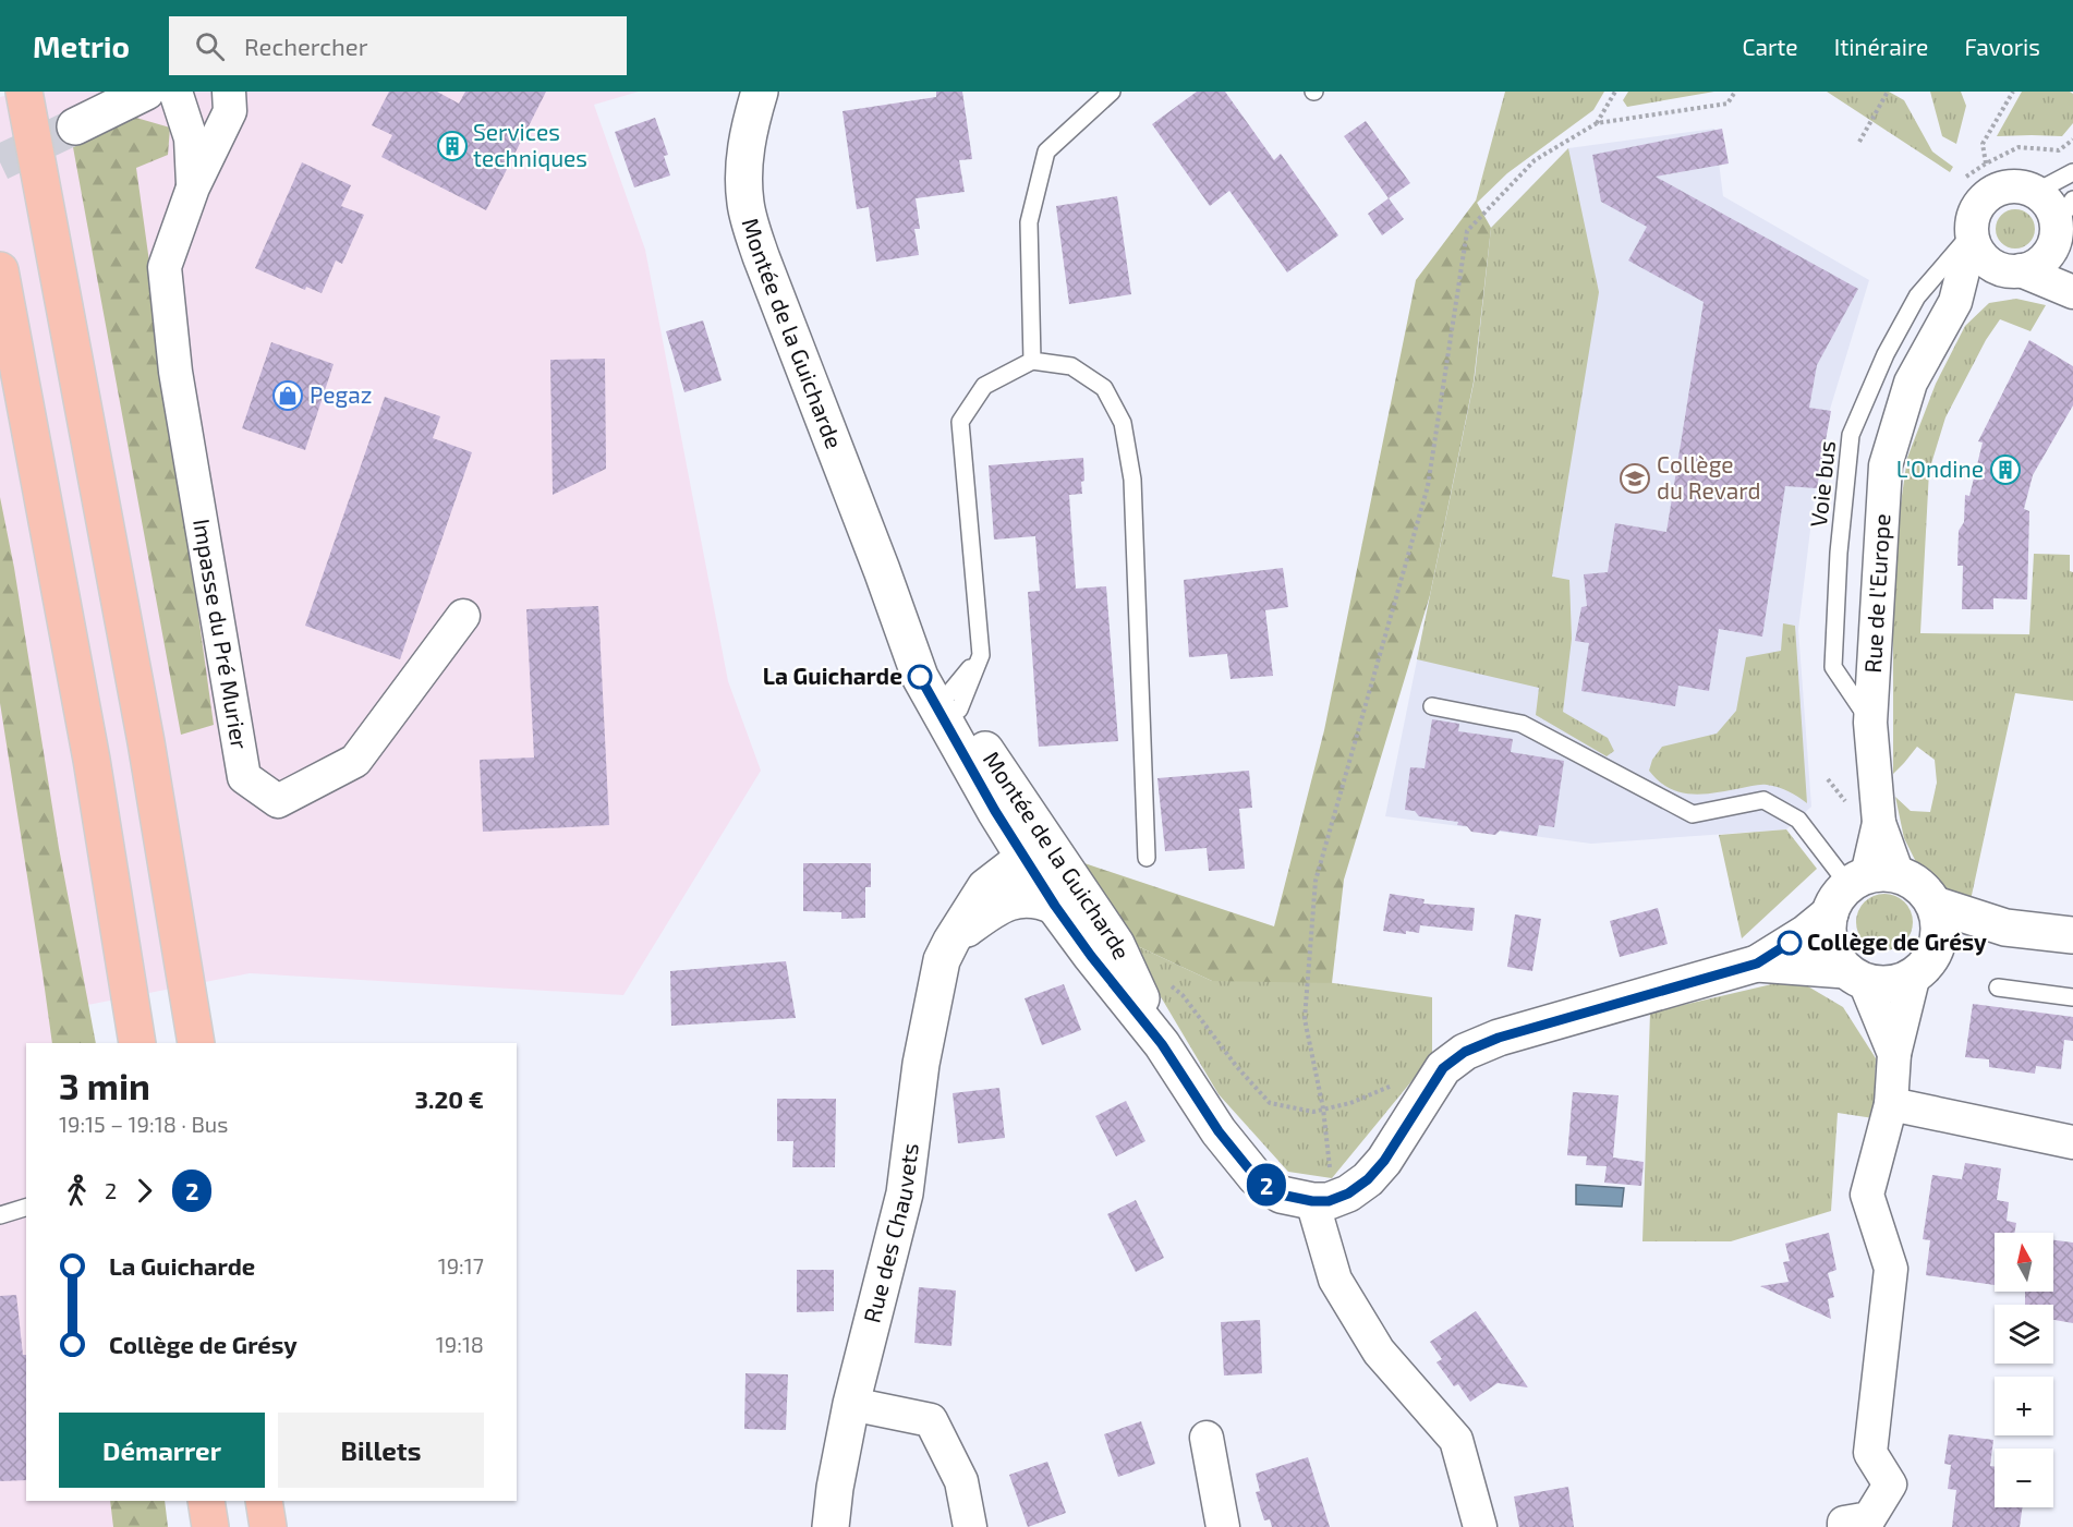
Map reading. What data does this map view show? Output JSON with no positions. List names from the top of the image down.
{
  "streets": {
    "main road": ["Montée de la Guicharde", "Rue des Chauvets"],
    "street": ["Rue de l'Europe", "Impasse du Pré Murier"],
    "lane": ["Voie bus"]
  },
  "crossings": [
    ["Montée de la Guicharde", "Rue des Chauvets"],
    ["Voie bus", "Rue de l'Europe"]
  ],
  "places": {
    "building": ["Services techniques", "L'Ondine"],
    "shop": ["Pegaz"],
    "school or university": ["Collège du Revard"],
    "other": ["La Guicharde", "Collège de Grésy"]
  },
  "lines": ["bus line 2"],
  "north": "top",
  "page": {
    "header": "Metrio",
    "search": "Rechercher",
    "nav": ["Carte", "Itinéraire", "Favoris"],
    "on_map": "2",
    "heading": ["3 min", "19:15 – 19:18 · Bus", "3.20 €"],
    "legs": ["2", "2"],
    "list": [
      {
        "name": "La Guicharde",
        "value": "19:17"
      },
      {
        "name": "Collège de Grésy",
        "value": "19:18"
      }
    ],
    "map_buttons": ["+", "−"],
    "buttons": ["Démarrer", "Billets"]
  }
}
